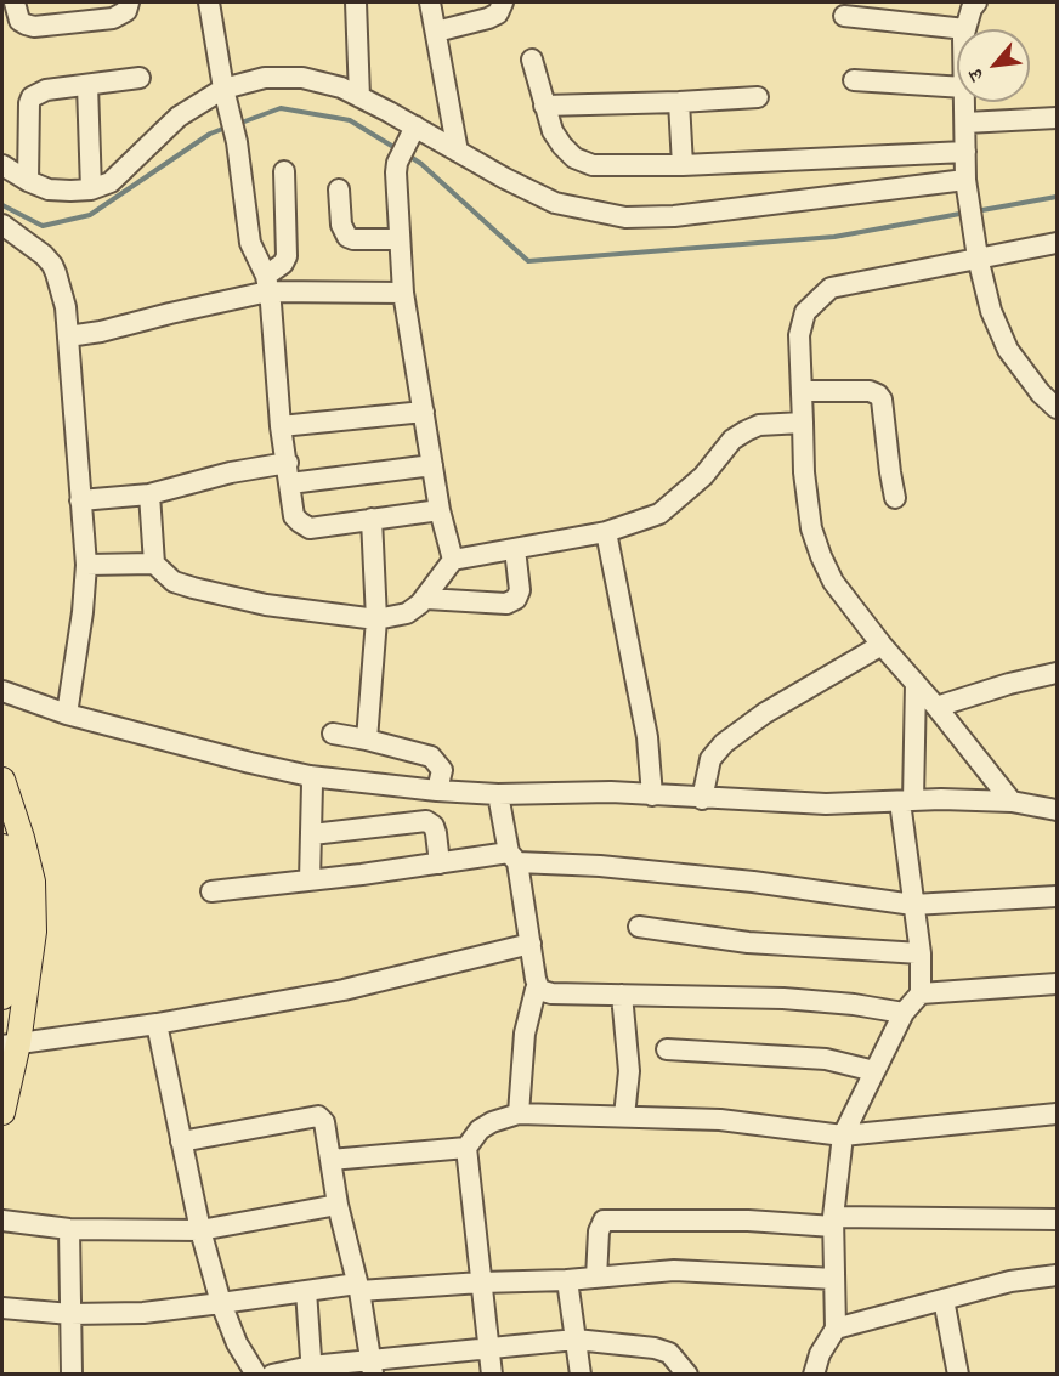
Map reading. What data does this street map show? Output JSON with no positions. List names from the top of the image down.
{
  "north": "bottom left"
}
